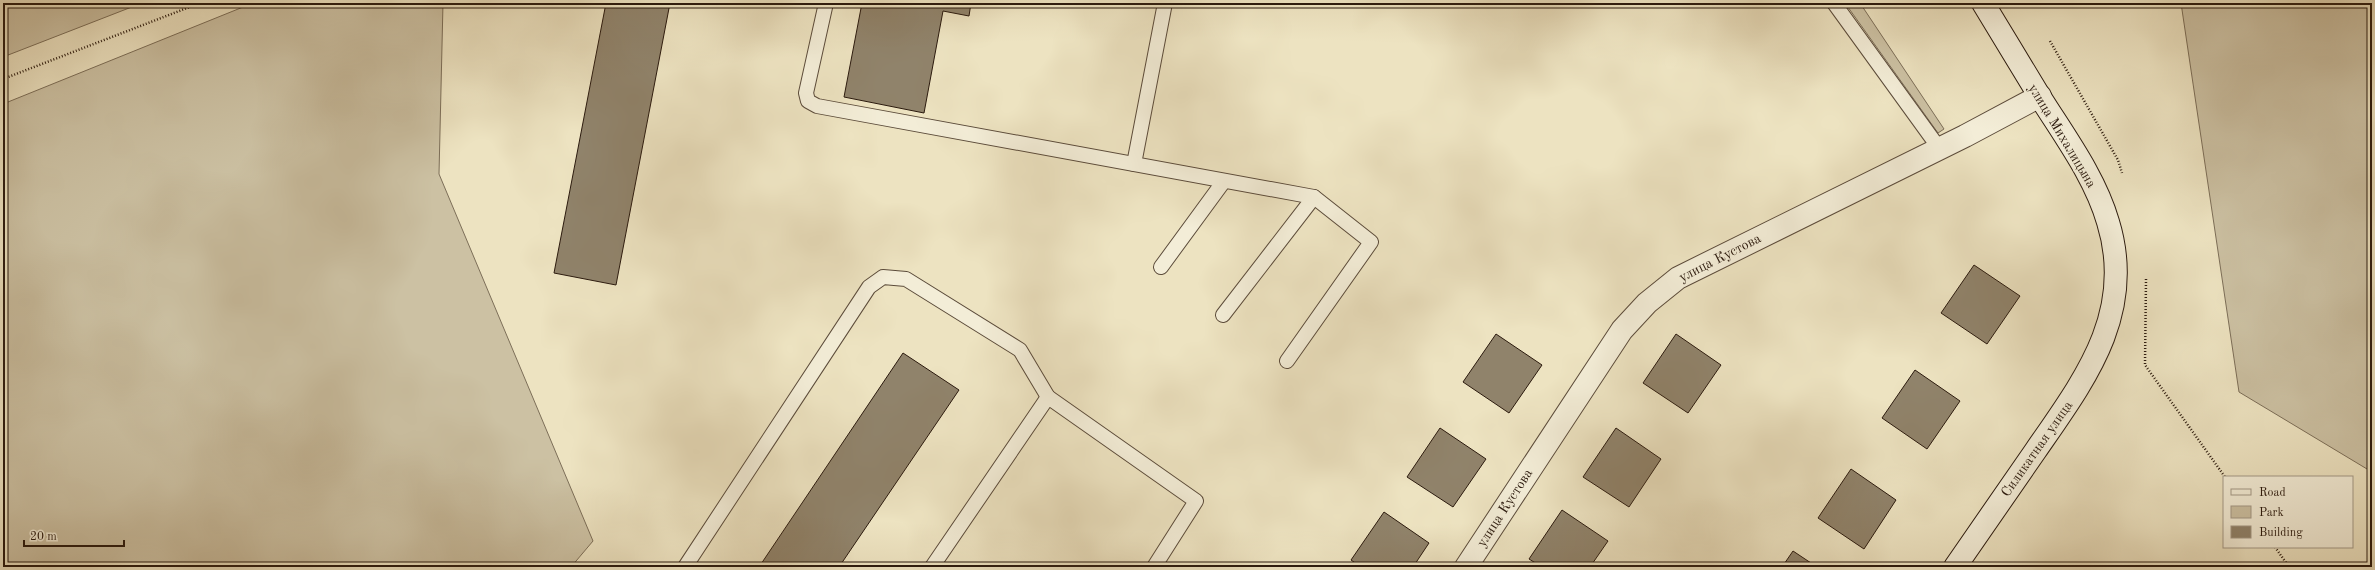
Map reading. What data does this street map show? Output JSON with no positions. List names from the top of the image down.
{
  "streets": {
    "street": ["улица Михалицына", "улица Кустова", "Силикатная улица"]
  },
  "crossings": [
    ["улица Михалицына", "улица Кустова"],
    ["улица Михалицына", "Силикатная улица"]
  ],
  "legend": ["Road", "Park", "Building"],
  "scale_bar": "20 m"
}
